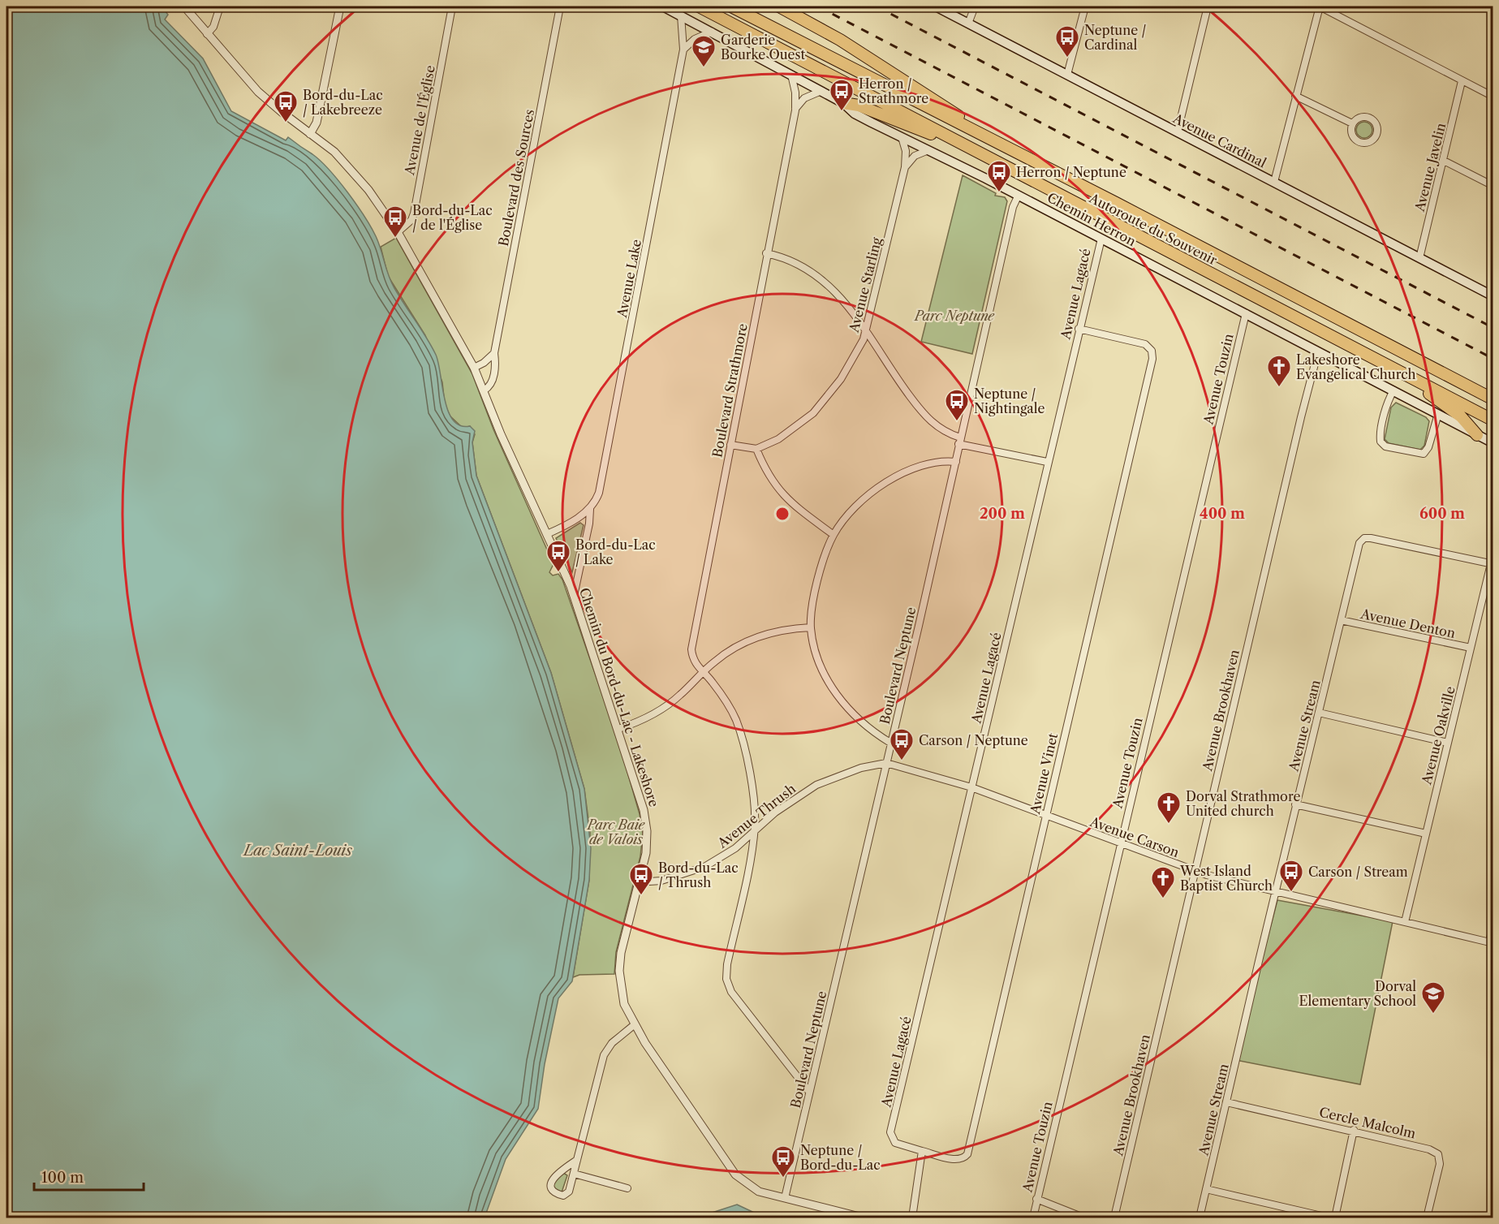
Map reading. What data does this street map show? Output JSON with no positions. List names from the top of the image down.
{
  "streets": {
    "highway": ["Autoroute du Souvenir"],
    "main road": ["Avenue Cardinal", "Chemin Herron"],
    "street": [
      "Avenue de l'Église",
      "Avenue Javelin",
      "Boulevard des Sources",
      "Avenue Lake",
      "Avenue Starling",
      "Avenue Lagacé",
      "Avenue Touzin",
      "Boulevard Strathmore",
      "Avenue Denton",
      "Boulevard Neptune",
      "Chemin du Bord-du-Lac - Lakeshore",
      "Avenue Brookhaven",
      "Avenue Stream",
      "Avenue Oakville",
      "Avenue Vinet",
      "Avenue Thrush",
      "Avenue Carson",
      "Cercle Malcolm"
    ]
  },
  "crossings": [
    ["Avenue de l'Église", "Chemin du Bord-du-Lac - Lakeshore"],
    ["Avenue Cardinal", "Avenue Javelin"],
    ["Boulevard des Sources", "Chemin du Bord-du-Lac - Lakeshore"],
    ["Chemin Herron", "Avenue Lake"],
    ["Chemin Herron", "Avenue Starling"],
    ["Chemin Herron", "Avenue Lagacé"],
    ["Chemin Herron", "Avenue Touzin"],
    ["Chemin Herron", "Boulevard Strathmore"],
    ["Chemin Herron", "Boulevard Neptune"],
    ["Chemin Herron", "Avenue Brookhaven"],
    ["Avenue Lake", "Chemin du Bord-du-Lac - Lakeshore"],
    ["Avenue Lagacé", "Avenue Vinet"],
    ["Avenue Lagacé", "Avenue Carson"],
    ["Avenue Touzin", "Avenue Carson"],
    ["Boulevard Strathmore", "Boulevard Neptune"],
    ["Boulevard Strathmore", "Avenue Thrush"],
    ["Avenue Denton", "Avenue Stream"],
    ["Avenue Denton", "Avenue Oakville"],
    ["Boulevard Neptune", "Chemin du Bord-du-Lac - Lakeshore"],
    ["Boulevard Neptune", "Avenue Thrush"],
    ["Boulevard Neptune", "Avenue Carson"],
    ["Chemin du Bord-du-Lac - Lakeshore", "Avenue Thrush"],
    ["Avenue Brookhaven", "Avenue Carson"],
    ["Avenue Stream", "Avenue Oakville"],
    ["Avenue Stream", "Avenue Carson"],
    ["Avenue Stream", "Cercle Malcolm"],
    ["Avenue Oakville", "Avenue Carson"],
    ["Avenue Vinet", "Avenue Carson"],
    ["Avenue Thrush", "Avenue Carson"]
  ],
  "water": ["Lac Saint-Louis"],
  "parks": ["Parc Neptune", "Parc Baie de Valois"],
  "places": {
    "bus stop": [
      "Neptune / Cardinal",
      "Herron / Strathmore",
      "Bord-du-Lac / Lakebreeze",
      "Herron / Neptune",
      "Bord-du-Lac / de l'Église",
      "Neptune / Nightingale",
      "Bord-du-Lac / Lake",
      "Carson / Neptune",
      "Carson / Stream",
      "Bord-du-Lac / Thrush",
      "Neptune / Bord-du-Lac"
    ],
    "school or university": ["Garderie Bourke Ouest", "Dorval Elementary School"],
    "church": ["Lakeshore Evangelical Church", "Dorval Strathmore United church", "West Island Baptist Church"]
  },
  "scale_bar": "100 m",
  "rings": ["200 m", "400 m", "600 m"]
}
